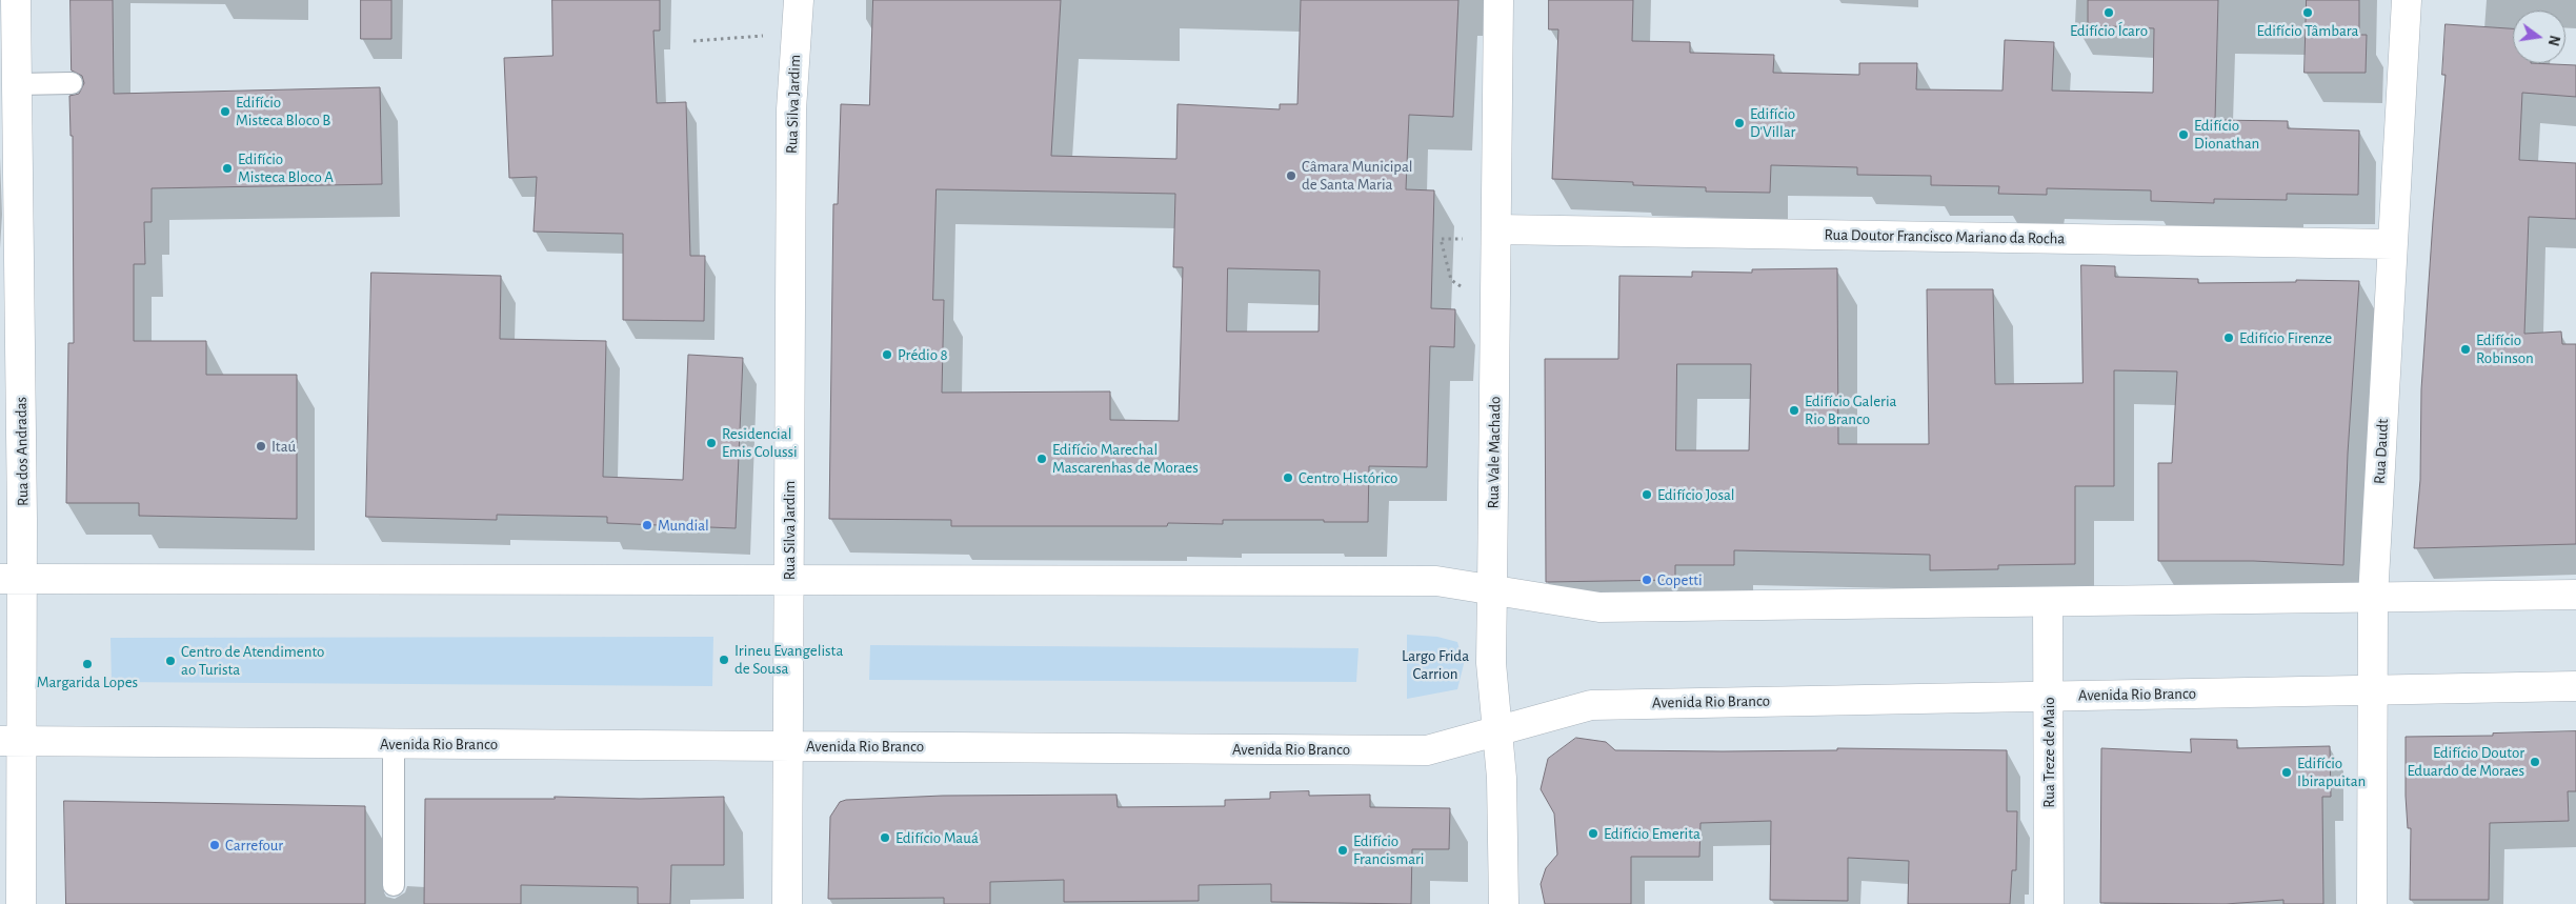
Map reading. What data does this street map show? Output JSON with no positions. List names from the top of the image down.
{
  "streets": {
    "street": [
      "Rua Silva Jardim",
      "Rua Doutor Francisco Mariano da Rocha",
      "Rua dos Andradas",
      "Rua Daudt",
      "Rua Vale Machado",
      "Avenida Rio Branco",
      "Rua Treze de Maio"
    ]
  },
  "crossings": [
    ["Rua Silva Jardim", "Avenida Rio Branco"],
    ["Rua Doutor Francisco Mariano da Rocha", "Rua Daudt"],
    ["Rua Doutor Francisco Mariano da Rocha", "Rua Vale Machado"],
    ["Rua dos Andradas", "Avenida Rio Branco"],
    ["Rua Daudt", "Avenida Rio Branco"],
    ["Rua Vale Machado", "Avenida Rio Branco"],
    ["Avenida Rio Branco", "Rua Treze de Maio"]
  ],
  "parks": ["Largo Frida Carrion"],
  "places": [
    "Edifício Ícaro",
    "Edifício Tâmbara",
    "Edifício Misteca Bloco B",
    "Edifício D'Villar",
    "Edifício Dionathan",
    "Edifício Misteca Bloco A",
    "Câmara Municipal de Santa Maria",
    "Edifício Firenze",
    "Edifício Robinson",
    "Prédio 8",
    "Edifício Galeria Rio Branco",
    "Residencial Emis Colussi",
    "Itaú",
    "Edifício Marechal Mascarenhas de Moraes",
    "Centro Histórico",
    "Edifício Josal",
    "Mundial",
    "Copetti",
    "Irineu Evangelista de Sousa",
    "Centro de Atendimento ao Turista",
    "Margarida Lopes",
    "Edifício Doutor Eduardo de Moraes",
    "Edifício Ibirapuitan",
    "Edifício Emerita",
    "Edifício Mauá",
    "Carrefour",
    "Edifício Francismari"
  ],
  "north": "right"
}
